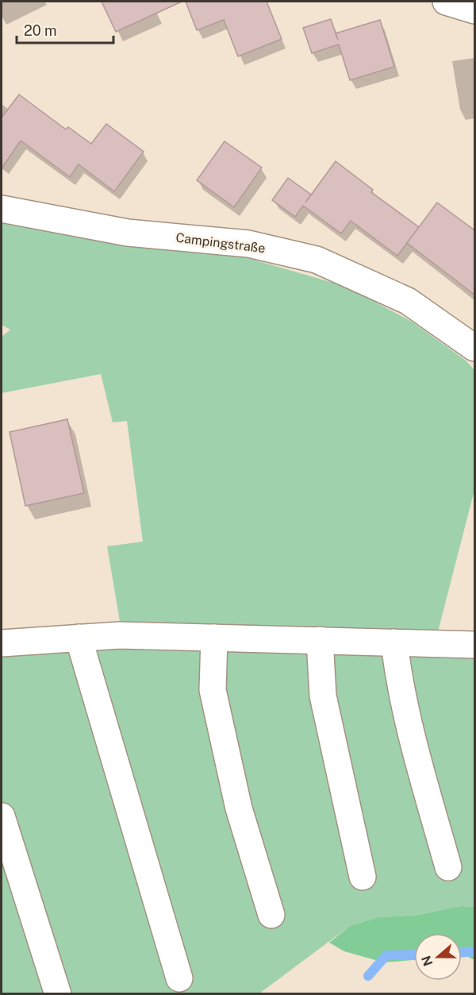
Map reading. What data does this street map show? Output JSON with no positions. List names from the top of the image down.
{
  "streets": {
    "street": ["Campingstraße"]
  },
  "scale_bar": "20 m",
  "north": "left"
}
